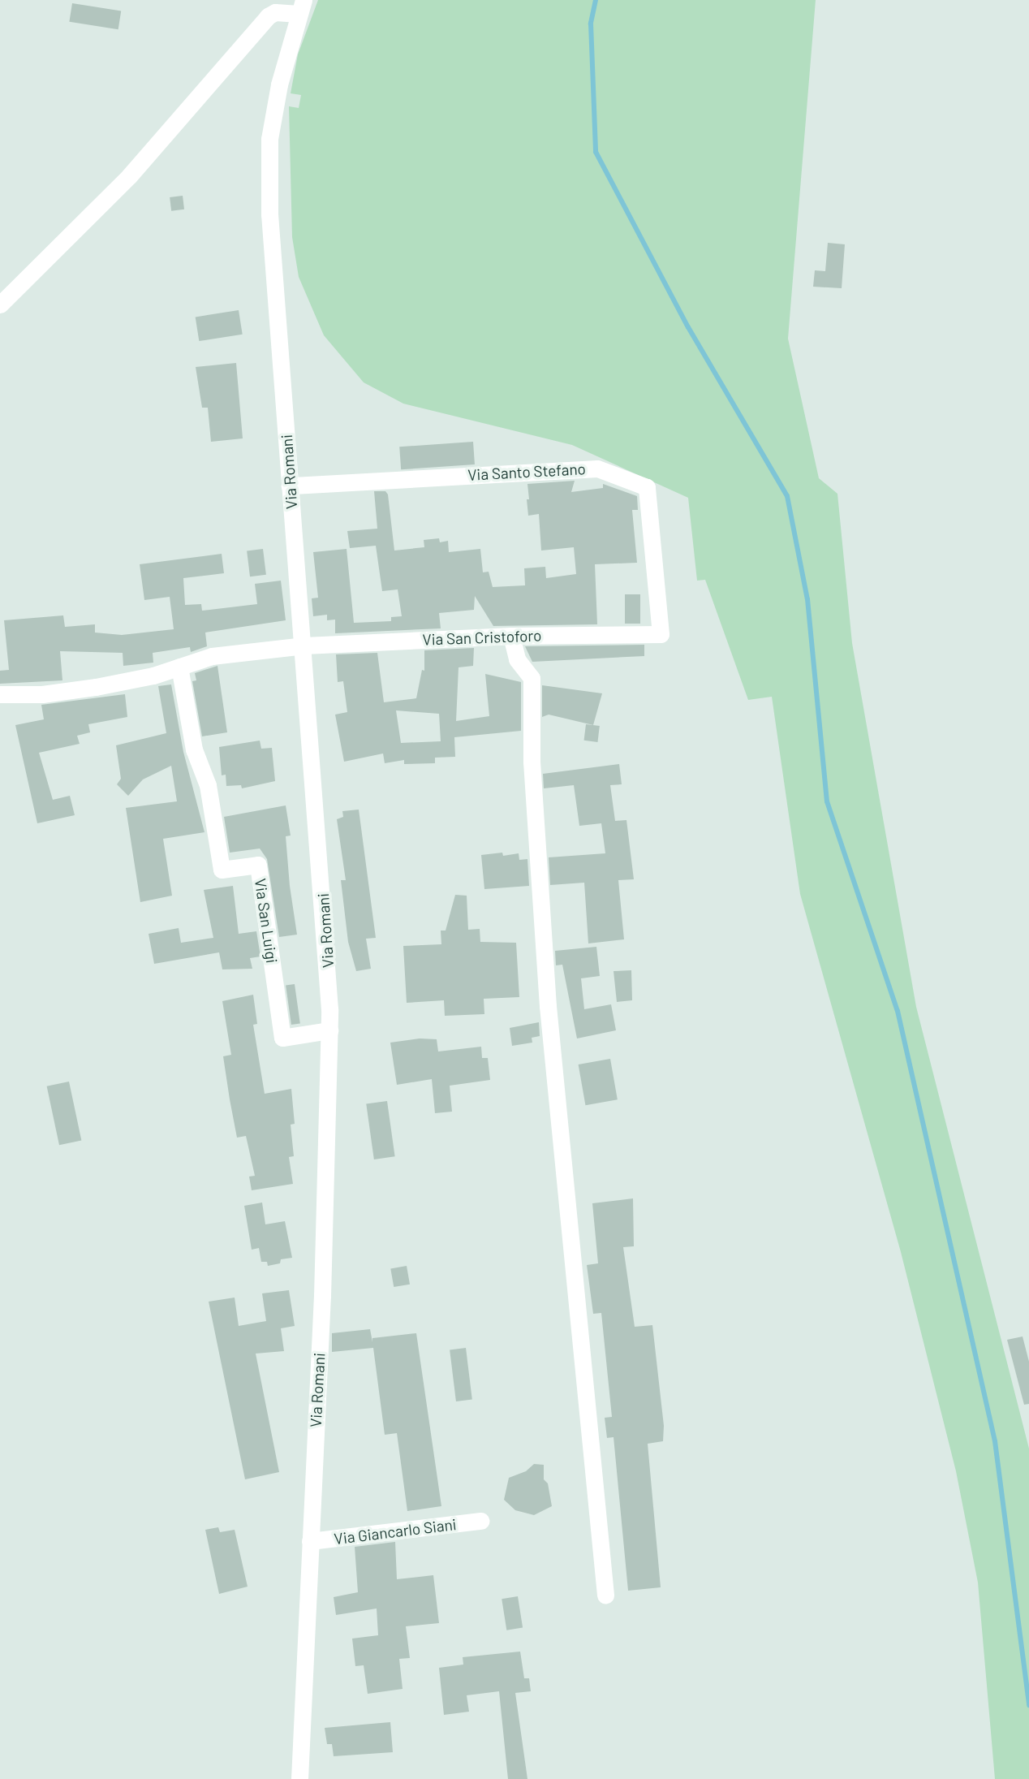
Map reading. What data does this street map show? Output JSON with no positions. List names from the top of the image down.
{
  "streets": {
    "street": [
      "Via Romani",
      "Via Santo Stefano",
      "Via San Cristoforo",
      "Via San Luigi",
      "Via Giancarlo Siani"
    ]
  },
  "crossings": [
    ["Via Romani", "Via Santo Stefano"],
    ["Via Romani", "Via San Cristoforo"],
    ["Via Romani", "Via San Luigi"],
    ["Via Romani", "Via Giancarlo Siani"],
    ["Via Santo Stefano", "Via San Cristoforo"],
    ["Via San Cristoforo", "Via San Luigi"]
  ]
}
